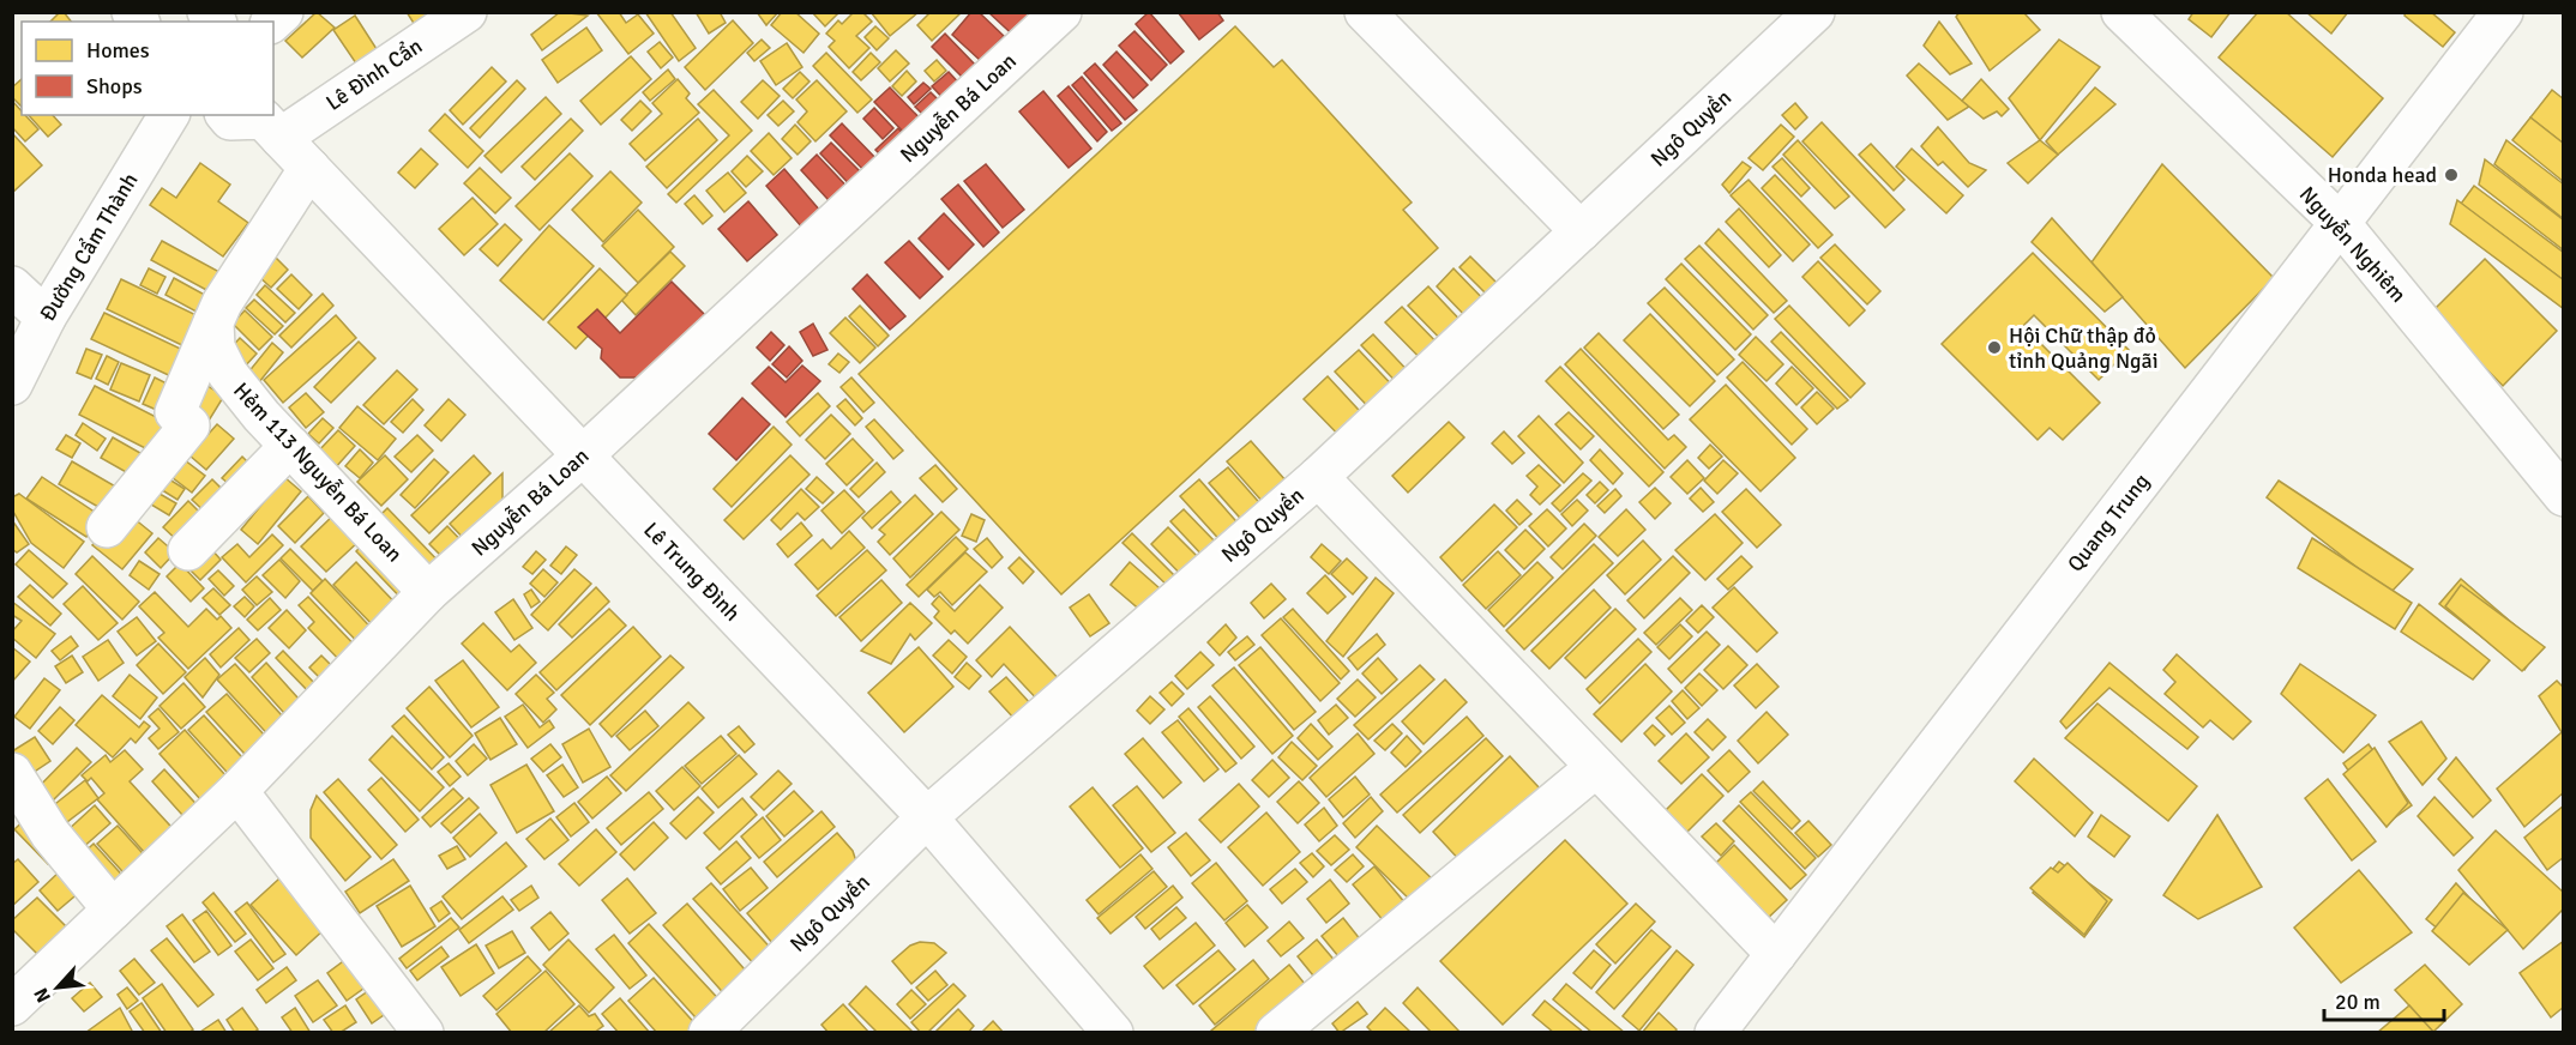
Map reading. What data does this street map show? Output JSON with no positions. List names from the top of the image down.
{
  "streets": {
    "street": [
      "Lê Đình Cẩn",
      "Nguyễn Bá Loan",
      "Ngô Quyền",
      "Nguyễn Nghiêm",
      "Đường Cẩm Thành",
      "Hẻm 113 Nguyễn Bá Loan",
      "Quang Trung",
      "Lê Trung Đình"
    ]
  },
  "crossings": [
    ["Lê Đình Cẩn", "Lê Trung Đình"],
    ["Nguyễn Bá Loan", "Hẻm 113 Nguyễn Bá Loan"],
    ["Nguyễn Bá Loan", "Lê Trung Đình"],
    ["Ngô Quyền", "Lê Trung Đình"],
    ["Nguyễn Nghiêm", "Quang Trung"]
  ],
  "places": ["Honda head", "Hội Chữ thập đỏ tỉnh Quảng Ngãi"],
  "legend": ["Homes", "Shops"],
  "scale_bar": "20 m",
  "north": "bottom left"
}
